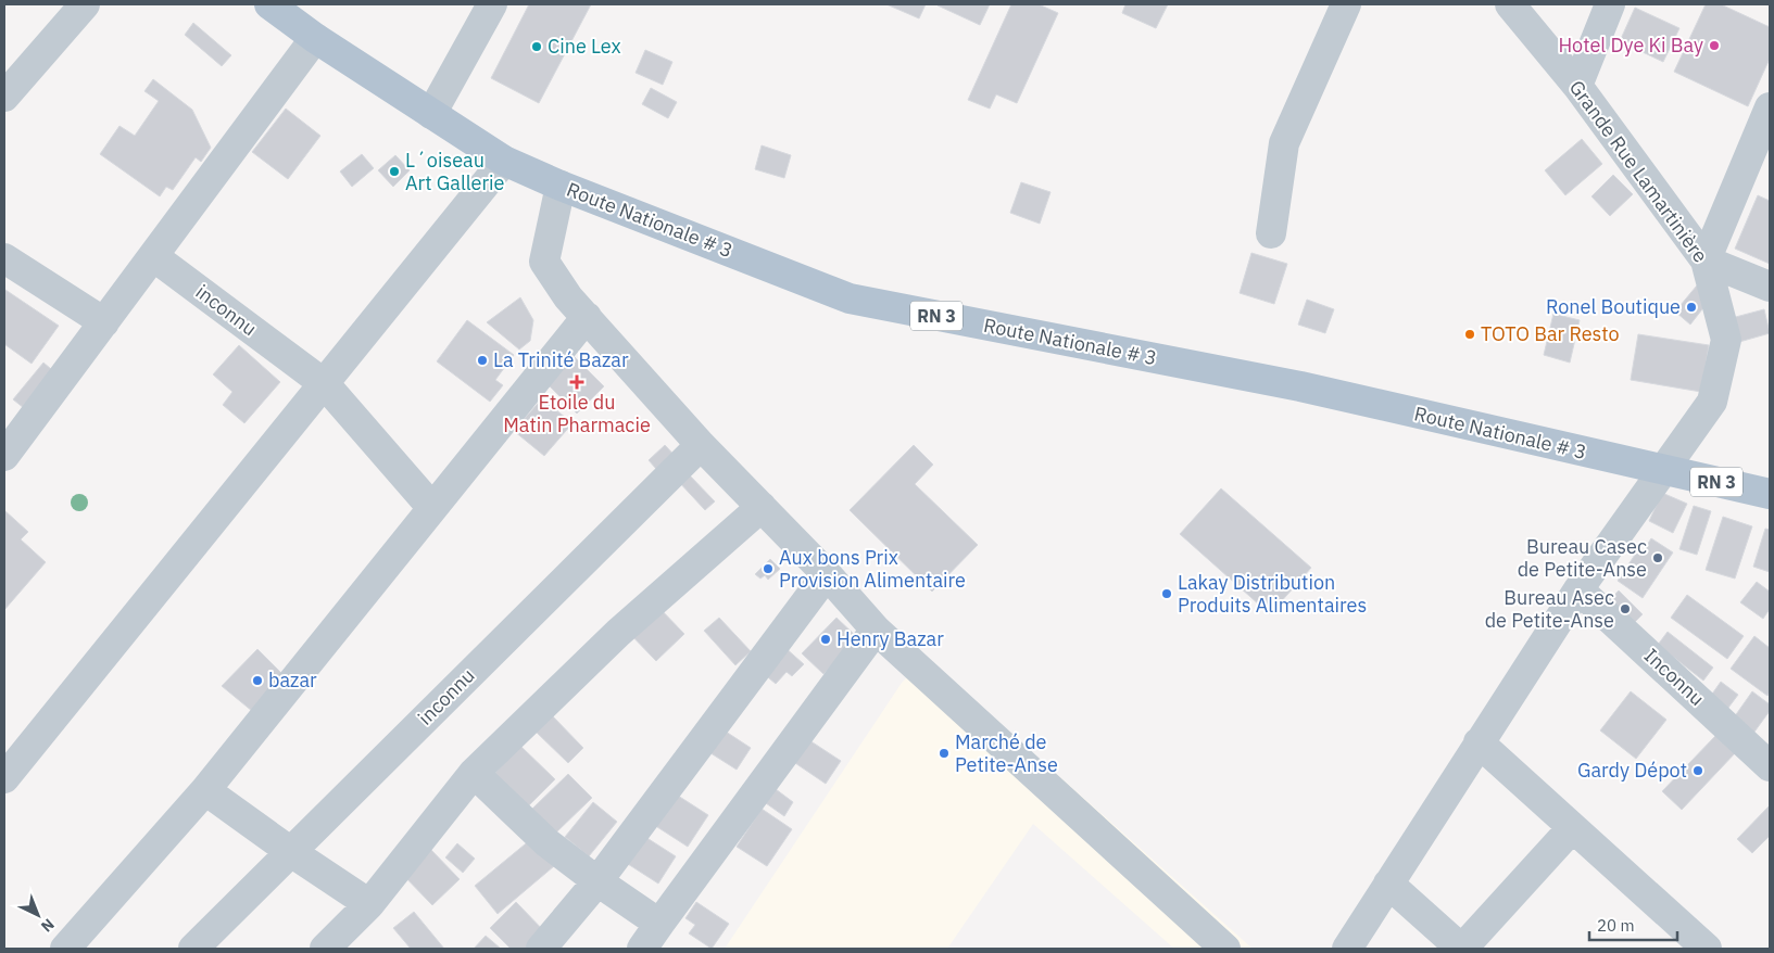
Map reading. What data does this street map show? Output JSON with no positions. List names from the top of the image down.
{
  "streets": {
    "main road": ["Route Nationale # 3", "RN 3"],
    "street": ["Grande Rue Lamartinière", "inconnu", "Inconnu"]
  },
  "crossings": [
    ["Grande Rue Lamartinière", "Route Nationale # 3"]
  ],
  "places": {
    "other": [
      "Hotel Dye Ki Bay",
      "Cine Lex",
      "L´oiseau Art Gallerie",
      "Ronel Boutique",
      "TOTO Bar Resto",
      "La Trinité Bazar",
      "Bureau Casec de Petite-Anse",
      "Aux bons Prix Provision Alimentaire",
      "Lakay Distribution Produits Alimentaires",
      "Bureau Asec de Petite-Anse",
      "Henry Bazar",
      "bazar",
      "Marché de Petite-Anse",
      "Gardy Dépot"
    ],
    "health": ["Etoile du Matin Pharmacie"]
  },
  "scale_bar": "20 m",
  "north": "bottom right"
}
